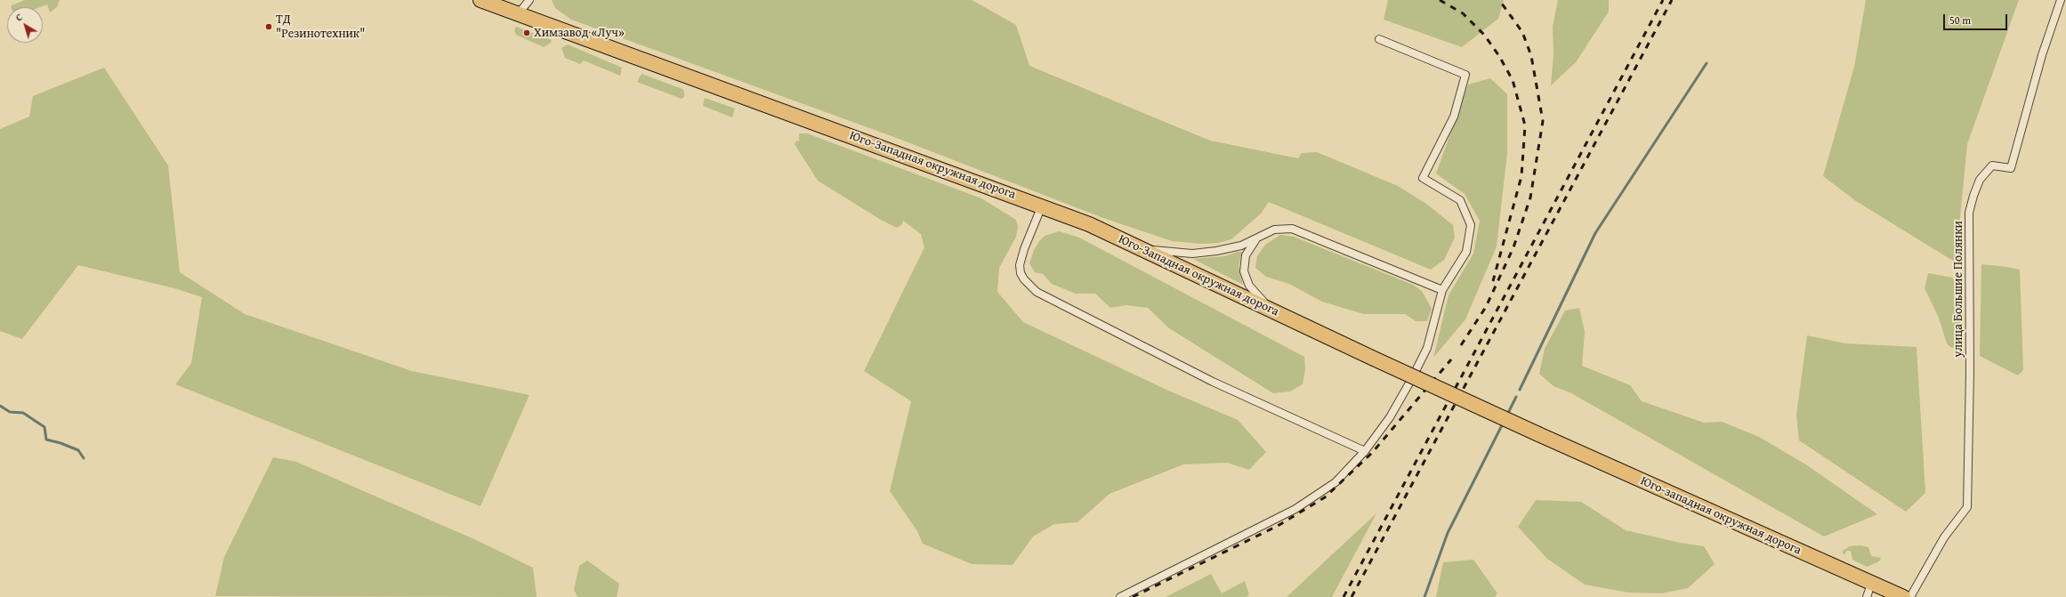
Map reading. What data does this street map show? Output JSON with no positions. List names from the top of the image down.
{
  "streets": {
    "highway": ["Юго-Западная окружная дорога", "Юго-западная окружная дорога"],
    "street": ["улица Большие Полянки"]
  },
  "crossings": [
    ["Юго-Западная окружная дорога", "Юго-западная окружная дорога"]
  ],
  "places": ["ТД \"Резинотехник\"", "Химзавод «Луч»"],
  "scale_bar": "50 m",
  "north": "top left"
}
